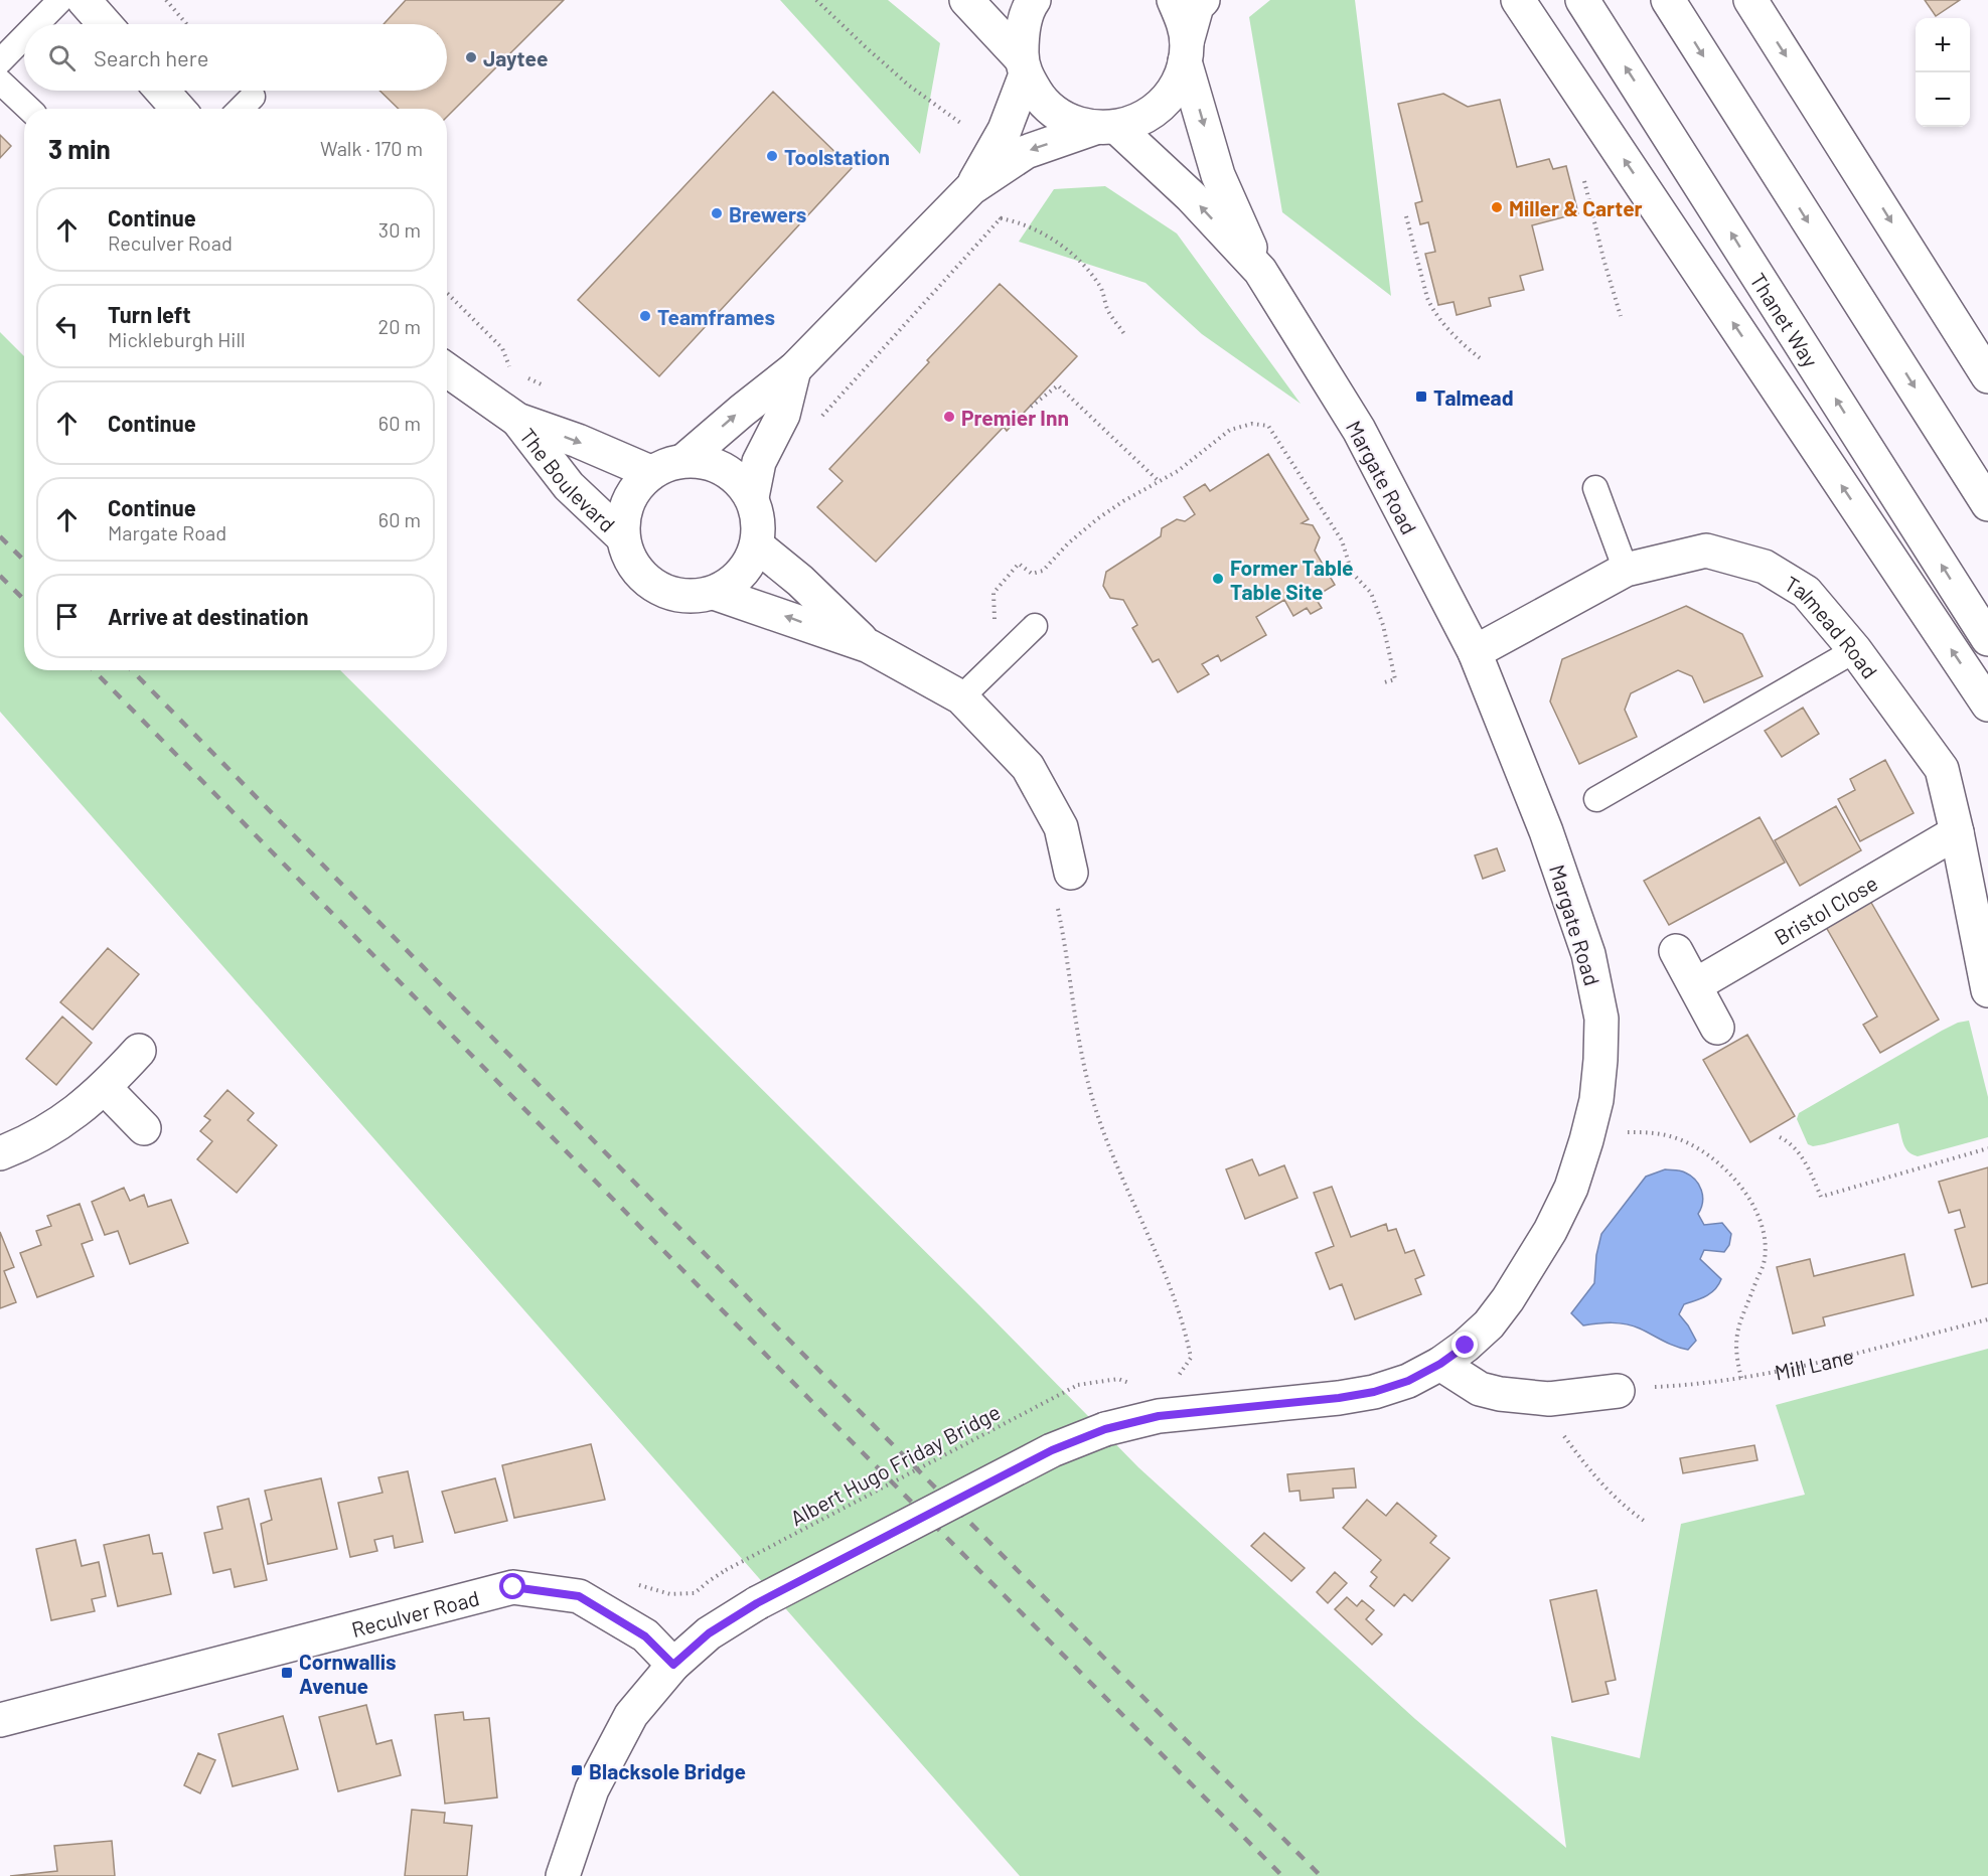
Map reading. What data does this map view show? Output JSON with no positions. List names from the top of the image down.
{
  "streets": {
    "main road": [
      "Thanet Way",
      "Margate Road",
      "The Boulevard",
      "Talmead Road",
      "Bristol Close",
      "Reculver Road"
    ],
    "path": ["Mill Lane", "Albert Hugo Friday Bridge"]
  },
  "crossings": [
    ["Margate Road", "Talmead Road"],
    ["Margate Road", "Albert Hugo Friday Bridge"],
    ["Margate Road", "Reculver Road"],
    ["Talmead Road", "Bristol Close"]
  ],
  "places": {
    "other": [
      "Jaytee",
      "Toolstation",
      "Miller & Carter",
      "Brewers",
      "Teamframes",
      "Premier Inn",
      "Former Table Table Site"
    ],
    "transit": ["Talmead", "Cornwallis Avenue", "Blacksole Bridge"]
  },
  "page": {
    "map_buttons": ["+", "−"],
    "search": "Search here",
    "heading": ["3 min", "Walk · 170 m"],
    "list": [
      ["Continue", "Reculver Road", "30 m"],
      ["Turn left", "Mickleburgh Hill", "20 m"],
      ["Continue", "60 m"],
      ["Continue", "Margate Road", "60 m"],
      "Arrive at destination"
    ]
  }
}
